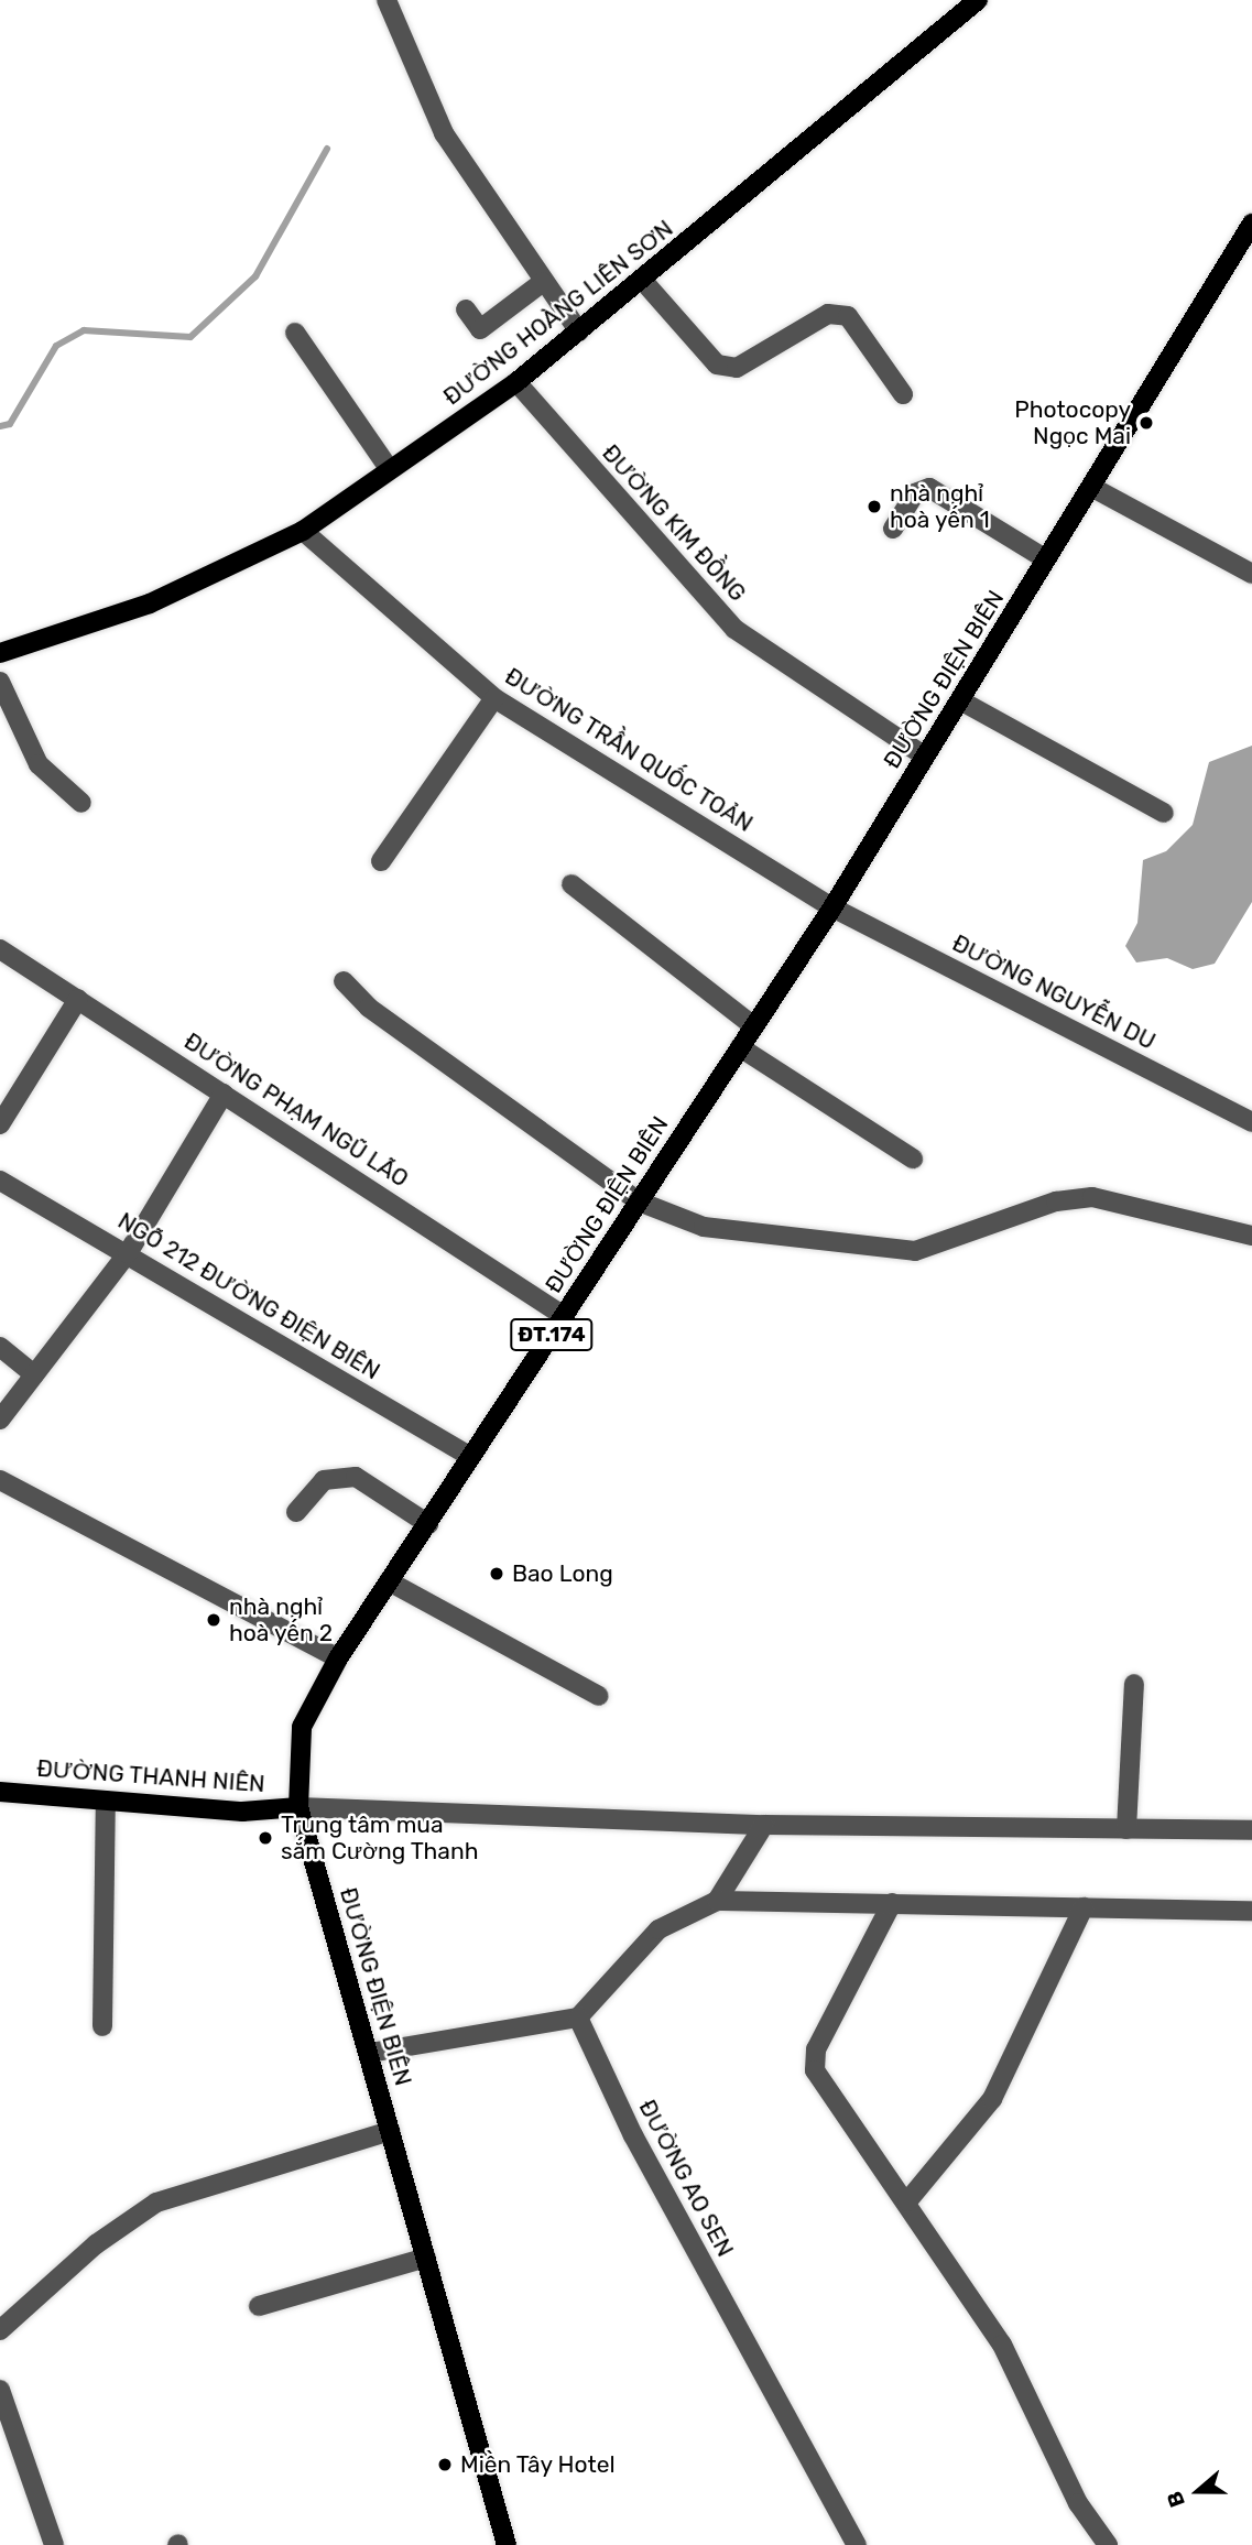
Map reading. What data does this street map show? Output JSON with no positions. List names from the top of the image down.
{
  "streets": {
    "main road": [
      "ĐƯỜNG HOÀNG LIÊN SƠN",
      "ĐƯỜNG ĐIỆN BIÊN",
      "ĐT.174",
      "ĐƯỜNG THANH NIÊN"
    ],
    "street": [
      "ĐƯỜNG KIM ĐỒNG",
      "ĐƯỜNG TRẦN QUỐC TOẢN",
      "ĐƯỜNG NGUYỄN DU",
      "ĐƯỜNG PHẠM NGŨ LÃO",
      "NGÕ 212 ĐƯỜNG ĐIỆN BIÊN",
      "ĐƯỜNG AO SEN"
    ]
  },
  "crossings": [
    ["ĐƯỜNG HOÀNG LIÊN SƠN", "ĐƯỜNG KIM ĐỒNG"],
    ["ĐƯỜNG HOÀNG LIÊN SƠN", "ĐƯỜNG TRẦN QUỐC TOẢN"],
    ["ĐƯỜNG KIM ĐỒNG", "ĐƯỜNG ĐIỆN BIÊN"],
    ["ĐƯỜNG ĐIỆN BIÊN", "ĐƯỜNG TRẦN QUỐC TOẢN"],
    ["ĐƯỜNG ĐIỆN BIÊN", "ĐƯỜNG NGUYỄN DU"],
    ["ĐƯỜNG ĐIỆN BIÊN", "ĐƯỜNG PHẠM NGŨ LÃO"],
    ["ĐƯỜNG ĐIỆN BIÊN", "NGÕ 212 ĐƯỜNG ĐIỆN BIÊN"],
    ["ĐƯỜNG ĐIỆN BIÊN", "ĐƯỜNG THANH NIÊN"],
    ["ĐƯỜNG TRẦN QUỐC TOẢN", "ĐƯỜNG NGUYỄN DU"]
  ],
  "places": [
    "Photocopy Ngọc Mai",
    "nhà nghỉ hoà yến 1",
    "Bao Long",
    "nhà nghỉ hoà yến 2",
    "Trung tâm mua sắm Cường Thanh",
    "Miền Tây Hotel"
  ],
  "north": "left"
}
